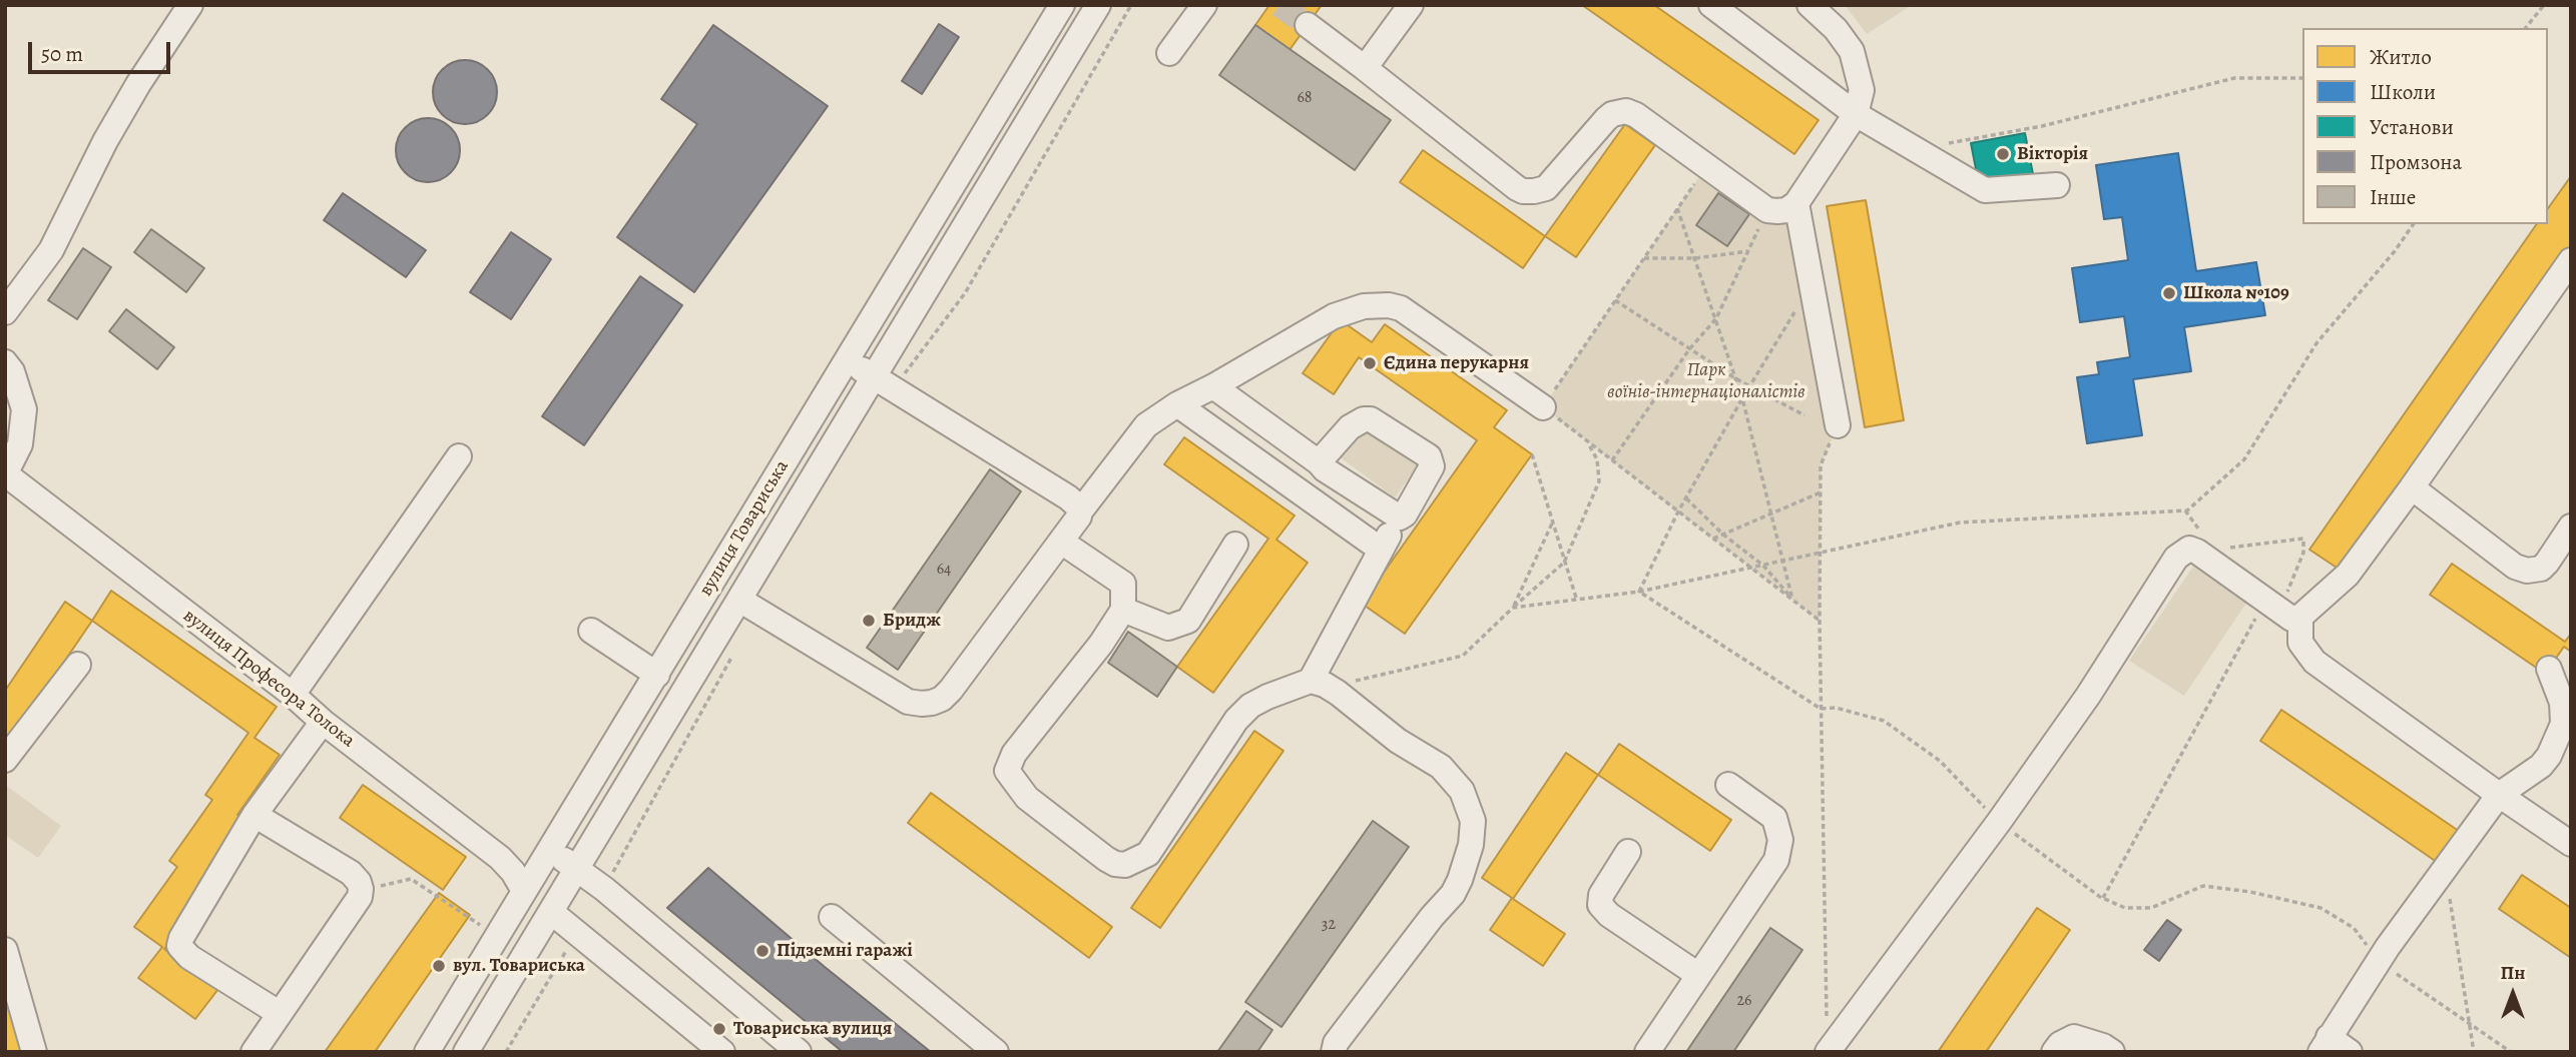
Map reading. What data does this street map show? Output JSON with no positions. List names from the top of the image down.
{
  "streets": {
    "street": ["вулиця Товариська", "вулиця Професора Толока"]
  },
  "crossings": [
    ["вулиця Товариська", "вулиця Професора Толока"]
  ],
  "parks": ["Парк воїнів-інтернаціоналістів"],
  "places": [
    "Вікторія",
    "Школа №109",
    "Єдина перукарня",
    "Бридж",
    "Підземні гаражі",
    "вул. Товариська",
    "Товариська вулиця"
  ],
  "house_numbers": [
    "68",
    "64",
    "32",
    "26"
  ],
  "legend": [
    "Житло",
    "Школи",
    "Установи",
    "Промзона",
    "Інше"
  ],
  "scale_bar": "50 m",
  "north": "top"
}
